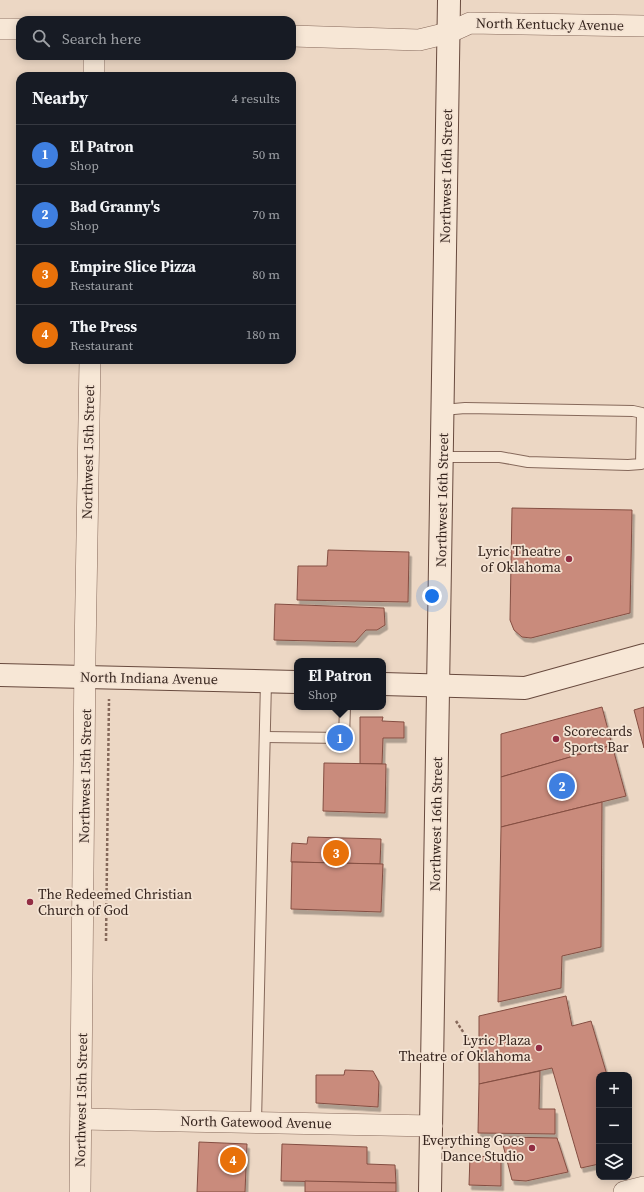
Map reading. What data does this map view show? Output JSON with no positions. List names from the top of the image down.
{
  "streets": {
    "street": [
      "North Kentucky Avenue",
      "Northwest 16th Street",
      "Northwest 15th Street",
      "North Indiana Avenue",
      "North Gatewood Avenue"
    ]
  },
  "crossings": [
    ["North Kentucky Avenue", "Northwest 16th Street"],
    ["Northwest 16th Street", "North Gatewood Avenue"],
    ["Northwest 15th Street", "North Indiana Avenue"],
    ["Northwest 15th Street", "North Gatewood Avenue"]
  ],
  "places": [
    "Lyric Theatre of Oklahoma",
    "Scorecards Sports Bar",
    "The Redeemed Christian Church of God",
    "Lyric Plaza Theatre of Oklahoma",
    "Everything Goes Dance Studio"
  ],
  "page": {
    "search": "Search here",
    "heading": ["Nearby", "4 results"],
    "list": [
      {
        "mark": "1",
        "name": "El Patron",
        "note": "Shop",
        "value": "50 m"
      },
      {
        "mark": "2",
        "name": "Bad Granny's",
        "note": "Shop",
        "value": "70 m"
      },
      {
        "mark": "3",
        "name": "Empire Slice Pizza",
        "note": "Restaurant",
        "value": "80 m"
      },
      {
        "mark": "4",
        "name": "The Press",
        "note": "Restaurant",
        "value": "180 m"
      }
    ],
    "popup": ["El Patron", "Shop"],
    "pins": [
      "1",
      "2",
      "3",
      "4"
    ],
    "map_buttons": ["+", "−"]
  }
}
